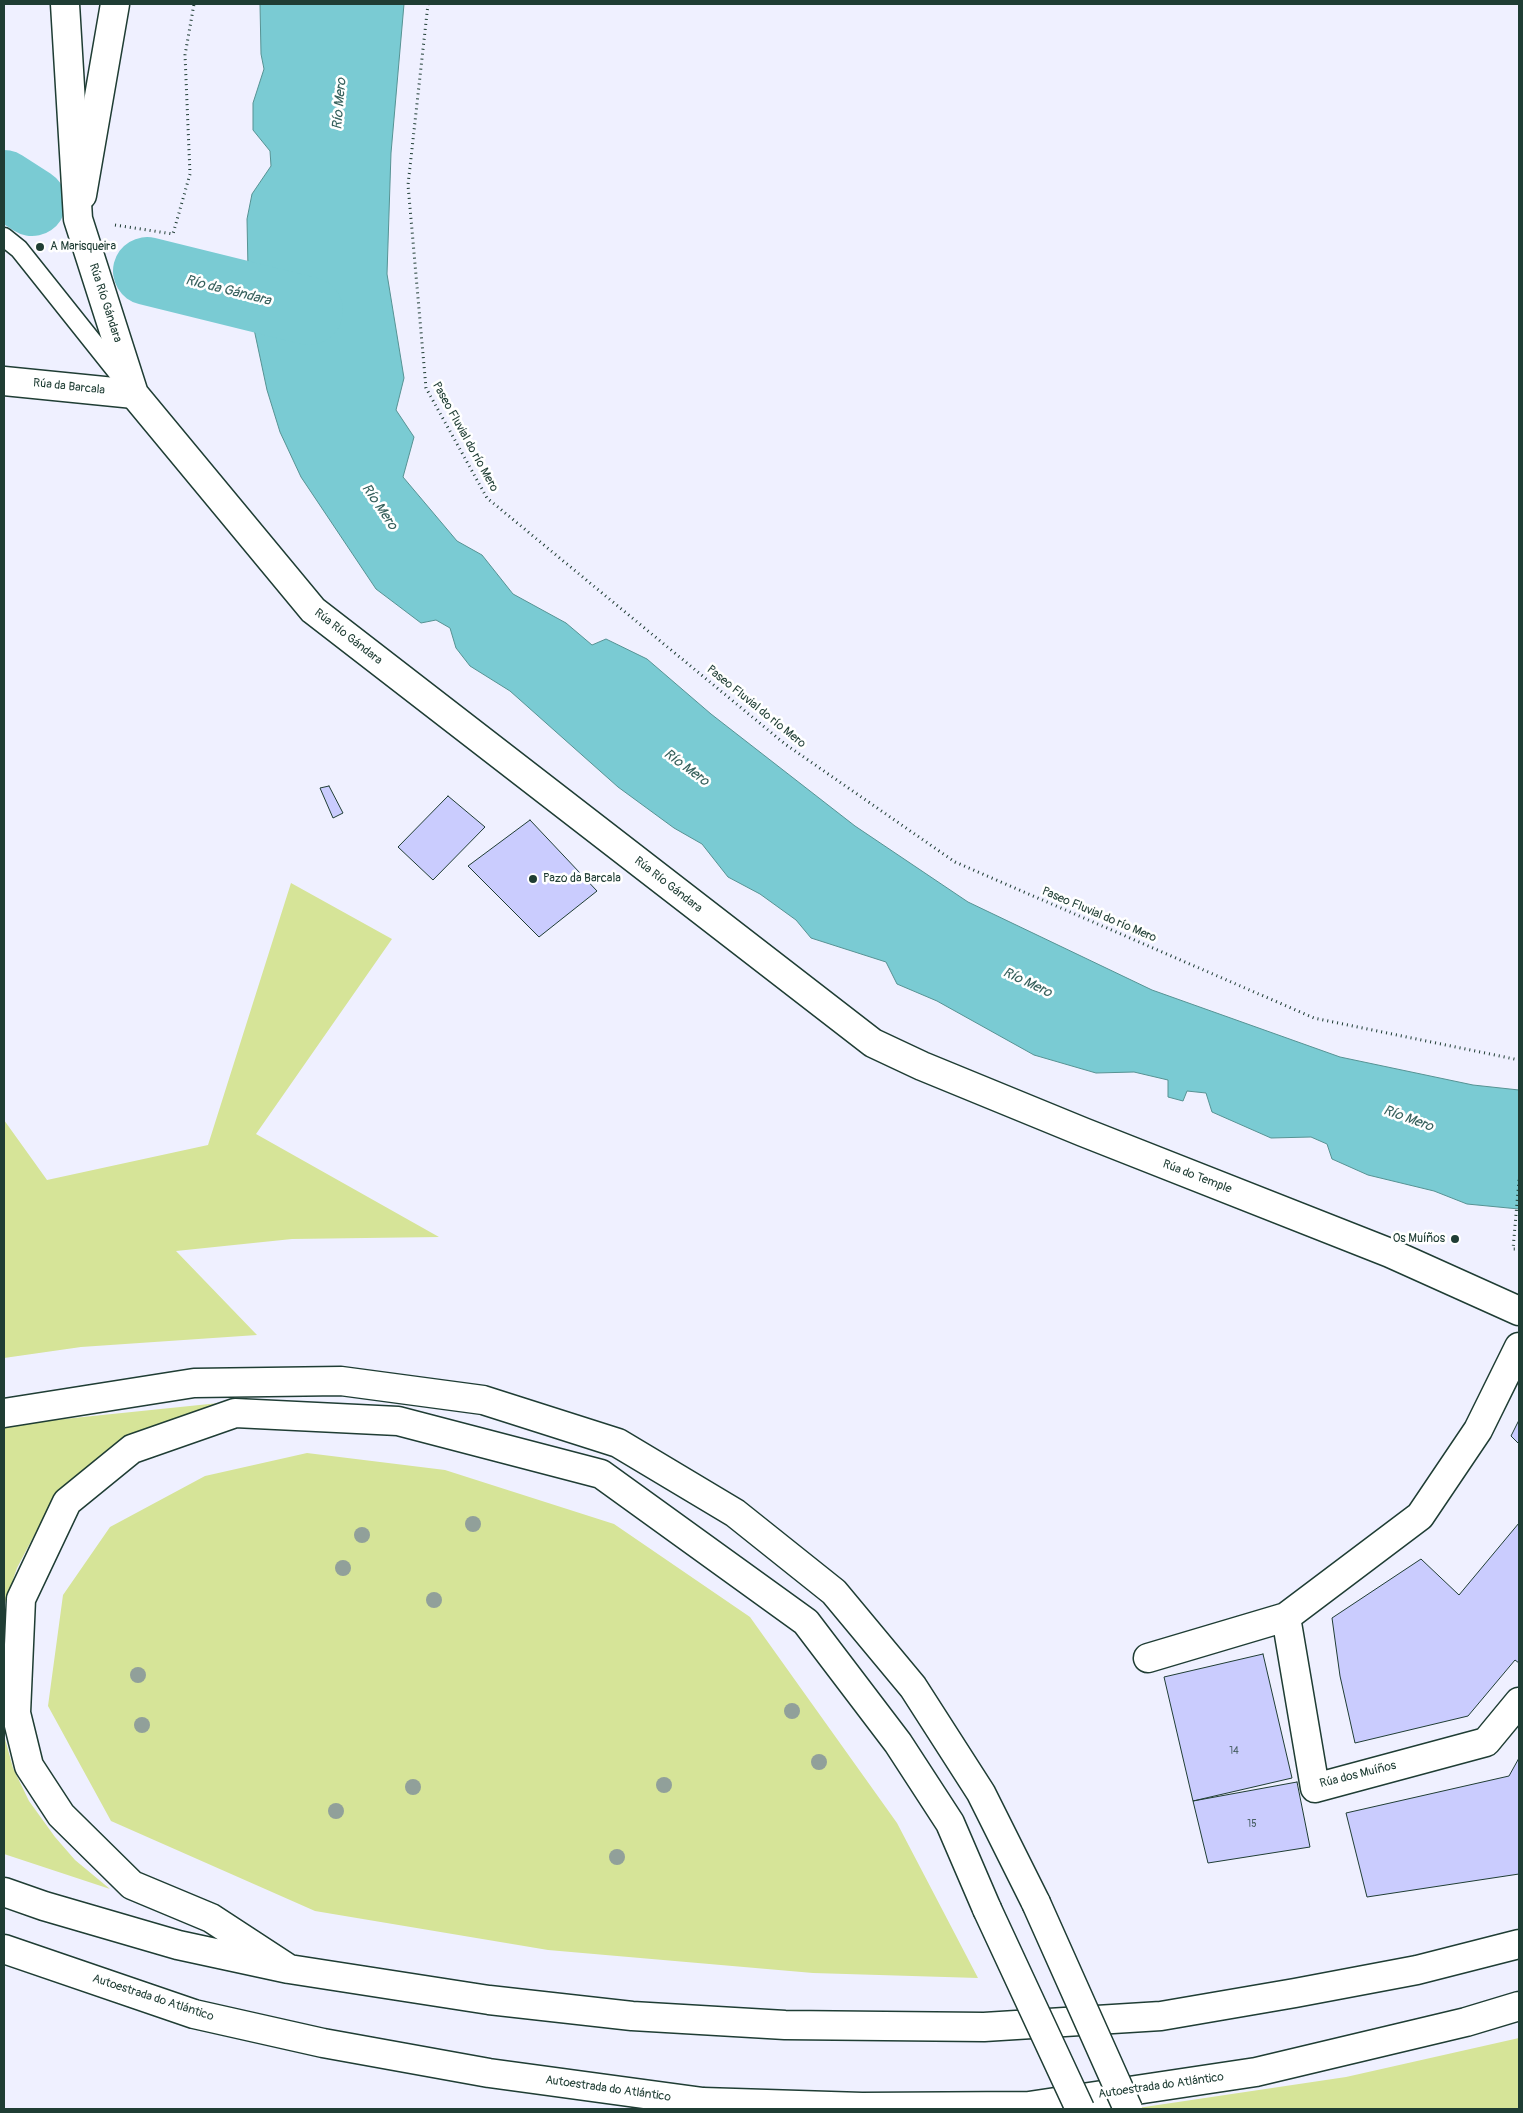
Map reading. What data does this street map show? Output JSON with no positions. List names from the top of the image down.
{
  "streets": {
    "main road": [
      "Rúa Río Gándara",
      "Rúa da Barcala",
      "Rúa do Temple",
      "Rúa dos Muíños",
      "Autoestrada do Atlántico"
    ],
    "path": ["Paseo Fluvial do río Mero"]
  },
  "crossings": [
    ["Rúa Río Gándara", "Rúa da Barcala"],
    ["Rúa Río Gándara", "Rúa do Temple"]
  ],
  "water": ["Río Mero", "Río da Gándara"],
  "places": ["A Marisqueira", "Pazo da Barcala", "Os Muíños"],
  "house_numbers": ["14", "15"]
}
